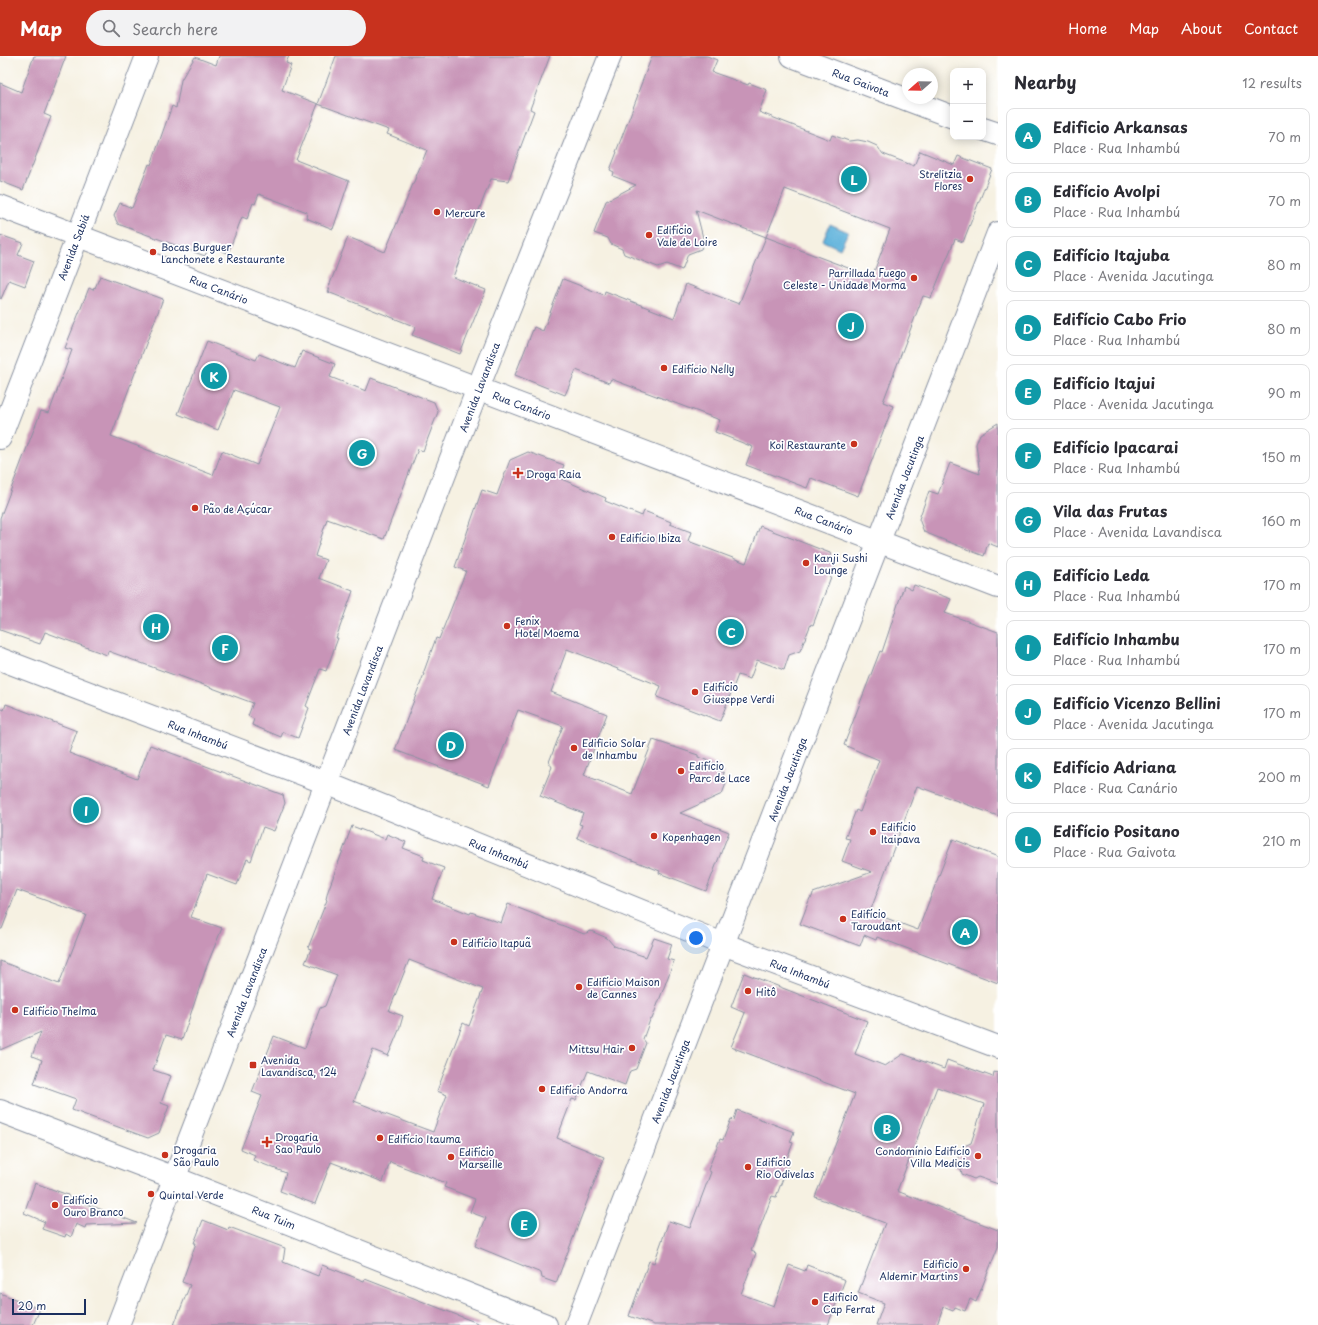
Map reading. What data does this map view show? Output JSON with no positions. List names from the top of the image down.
{
  "streets": {
    "street": [
      "Rua Gaivota",
      "Avenida Sabiá",
      "Rua Canário",
      "Avenida Lavandisca",
      "Avenida Jacutinga",
      "Rua Inhambú",
      "Rua Tuim"
    ]
  },
  "crossings": [
    ["Avenida Sabiá", "Rua Canário"],
    ["Rua Canário", "Avenida Lavandisca"],
    ["Rua Canário", "Avenida Jacutinga"],
    ["Avenida Lavandisca", "Rua Inhambú"],
    ["Avenida Lavandisca", "Rua Tuim"],
    ["Avenida Jacutinga", "Rua Inhambú"]
  ],
  "places": {
    "other": [
      "Strelitzia Flores",
      "Mercure",
      "Edifício Vale de Loire",
      "Bocas Burguer Lanchonete e Restaurante",
      "Parrillada Fuego Celeste - Unidade Morma",
      "Edifício Nelly",
      "Koi Restaurante",
      "Pão de Açúcar",
      "Edifício Ibiza",
      "Kanji Sushi Lounge",
      "Fenix Hotel Moema",
      "Edifício Giuseppe Verdi",
      "Edificio Solar de Inhambu",
      "Edifício Parc de Lace",
      "Edifício Itaipava",
      "Kopenhagen",
      "Edifício Taroudant",
      "Edifício Itapuã",
      "Edifício Maison de Cannes",
      "Hitô",
      "Edifício Thelma",
      "Mittsu Hair",
      "Edifício Andorra",
      "Edifício Itauma",
      "Drogaria São Paulo",
      "Condomínio Edifício Villa Medicis",
      "Edifício Marseille",
      "Edifício Rio Odivelas",
      "Quintal Verde",
      "Edifício Ouro Branco",
      "Edificio Aldemir Martins",
      "Edificio Cap Ferrat"
    ],
    "health": ["Droga Raia", "Drogaria Sao Paulo"],
    "transit": ["Avenida Lavandisca, 124"]
  },
  "scale_bar": "20 m",
  "north": "left",
  "page": {
    "header": "Map",
    "search": "Search here",
    "nav": [
      "Home",
      "Map",
      "About",
      "Contact"
    ],
    "heading": ["Nearby", "12 results"],
    "map_buttons": ["+", "−"],
    "list": [
      {
        "mark": "A",
        "name": "Edificio Arkansas",
        "note": "Place · Rua Inhambú",
        "value": "70 m"
      },
      {
        "mark": "B",
        "name": "Edifício Avolpi",
        "note": "Place · Rua Inhambú",
        "value": "70 m"
      },
      {
        "mark": "C",
        "name": "Edifício Itajuba",
        "note": "Place · Avenida Jacutinga",
        "value": "80 m"
      },
      {
        "mark": "D",
        "name": "Edifício Cabo Frio",
        "note": "Place · Rua Inhambú",
        "value": "80 m"
      },
      {
        "mark": "E",
        "name": "Edifício Itajui",
        "note": "Place · Avenida Jacutinga",
        "value": "90 m"
      },
      {
        "mark": "F",
        "name": "Edifício Ipacarai",
        "note": "Place · Rua Inhambú",
        "value": "150 m"
      },
      {
        "mark": "G",
        "name": "Vila das Frutas",
        "note": "Place · Avenida Lavandisca",
        "value": "160 m"
      },
      {
        "mark": "H",
        "name": "Edifício Leda",
        "note": "Place · Rua Inhambú",
        "value": "170 m"
      },
      {
        "mark": "I",
        "name": "Edifício Inhambu",
        "note": "Place · Rua Inhambú",
        "value": "170 m"
      },
      {
        "mark": "J",
        "name": "Edifício Vicenzo Bellini",
        "note": "Place · Avenida Jacutinga",
        "value": "170 m"
      },
      {
        "mark": "K",
        "name": "Edifício Adriana",
        "note": "Place · Rua Canário",
        "value": "200 m"
      },
      {
        "mark": "L",
        "name": "Edifício Positano",
        "note": "Place · Rua Gaivota",
        "value": "210 m"
      }
    ],
    "pins": [
      "L",
      "J",
      "K",
      "G",
      "H",
      "C",
      "F",
      "D",
      "I",
      "A",
      "B",
      "E"
    ],
    "scale": "20 m"
  }
}
